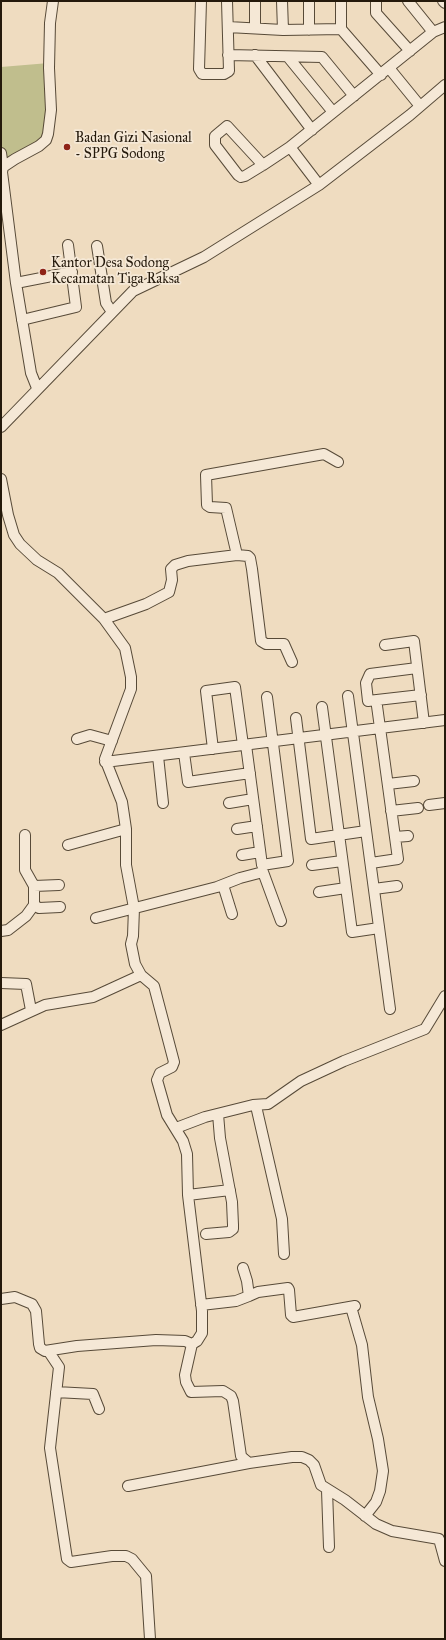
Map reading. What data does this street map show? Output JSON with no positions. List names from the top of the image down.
{
  "places": ["Badan Gizi Nasional - SPPG Sodong", "Kantor Desa Sodong Kecamatan Tiga Raksa"]
}
